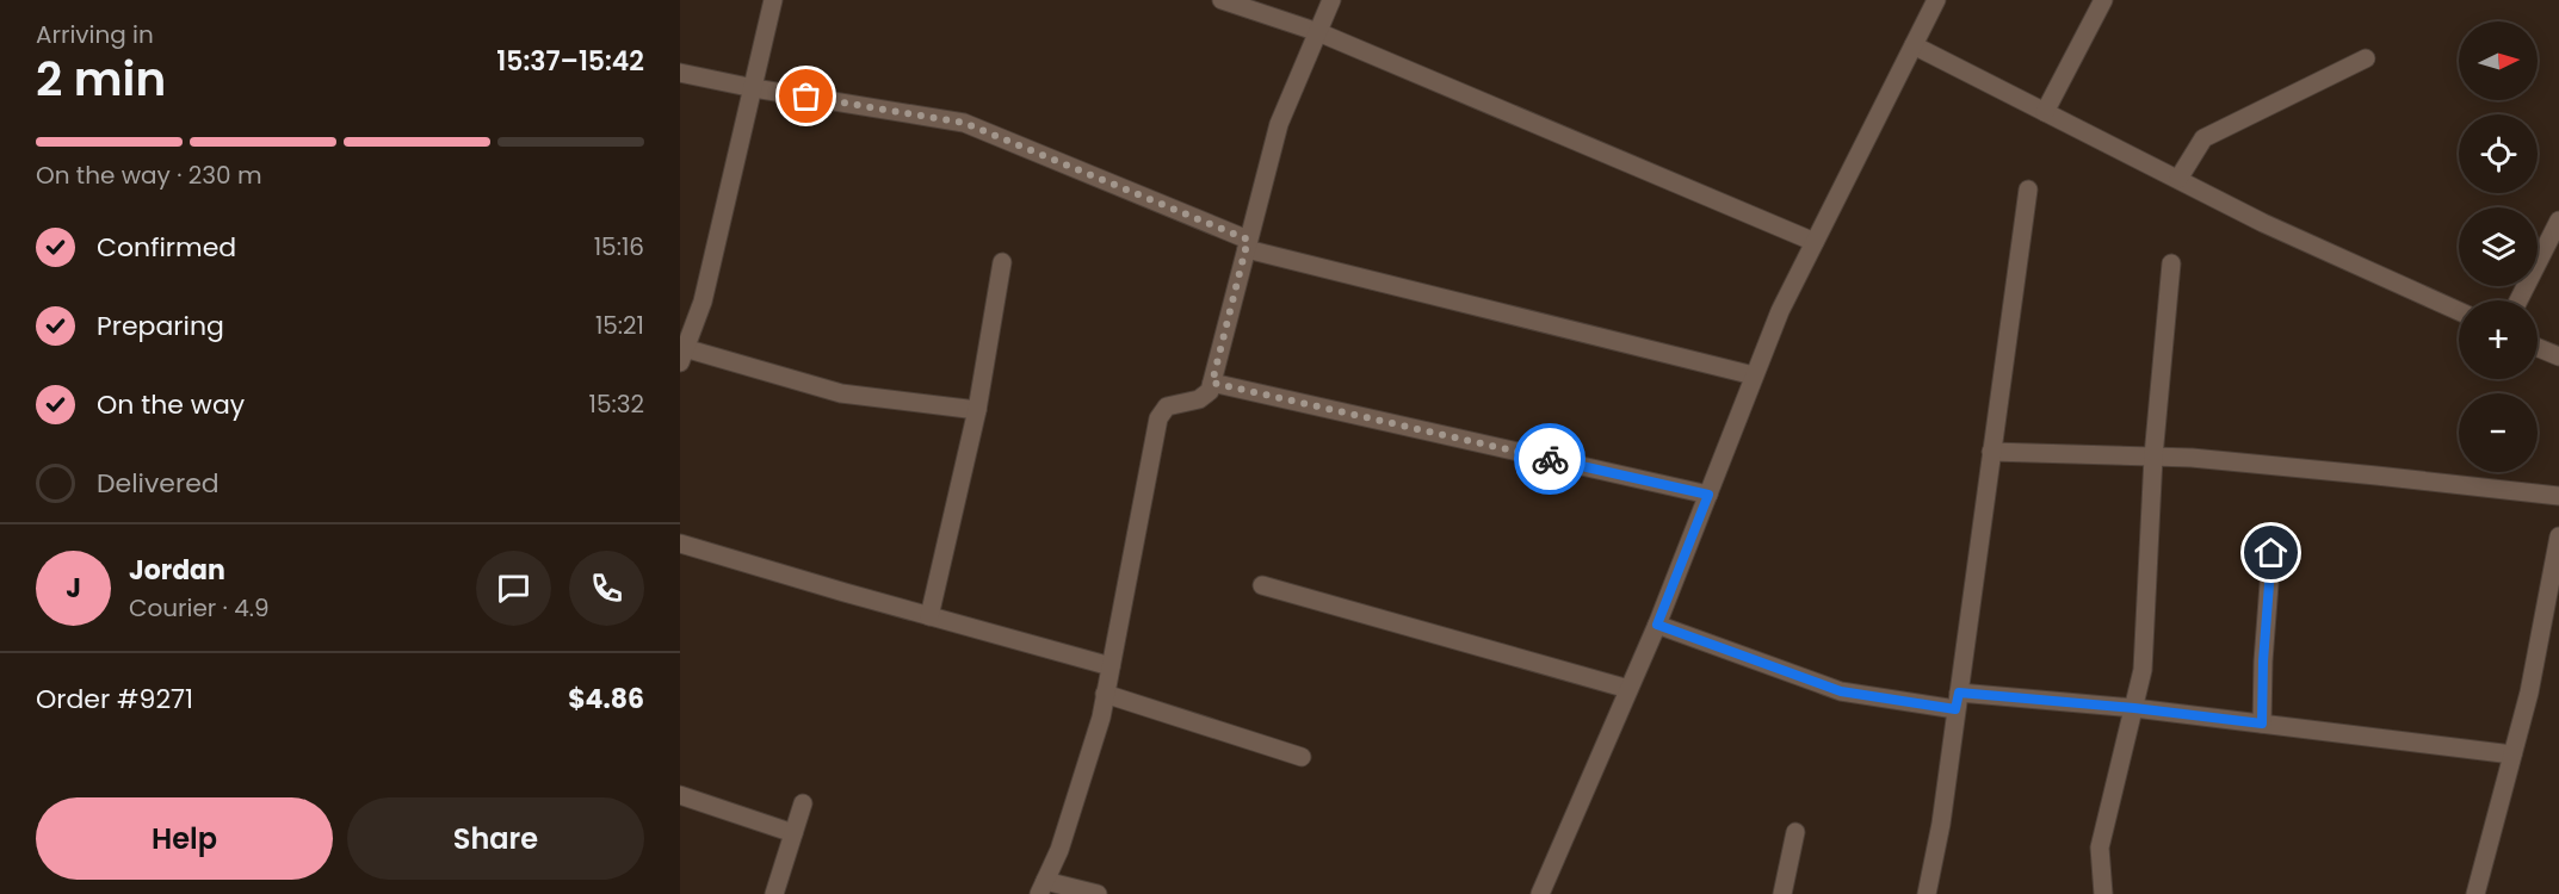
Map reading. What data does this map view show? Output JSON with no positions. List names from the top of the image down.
{
  "north": "right",
  "page": {
    "heading": ["2 min", "Arriving in", "15:37–15:42"],
    "panel": [
      "Jordan",
      "Courier · 4.9",
      "Order #9271",
      "$4.86"
    ],
    "map_buttons": ["+", "−"],
    "bar": "On the way · 230 m",
    "list": [
      ["Confirmed", "15:16"],
      ["Preparing", "15:21"],
      ["On the way", "15:32"],
      "Delivered"
    ],
    "round": "J",
    "buttons": ["Help", "Share"]
  }
}
